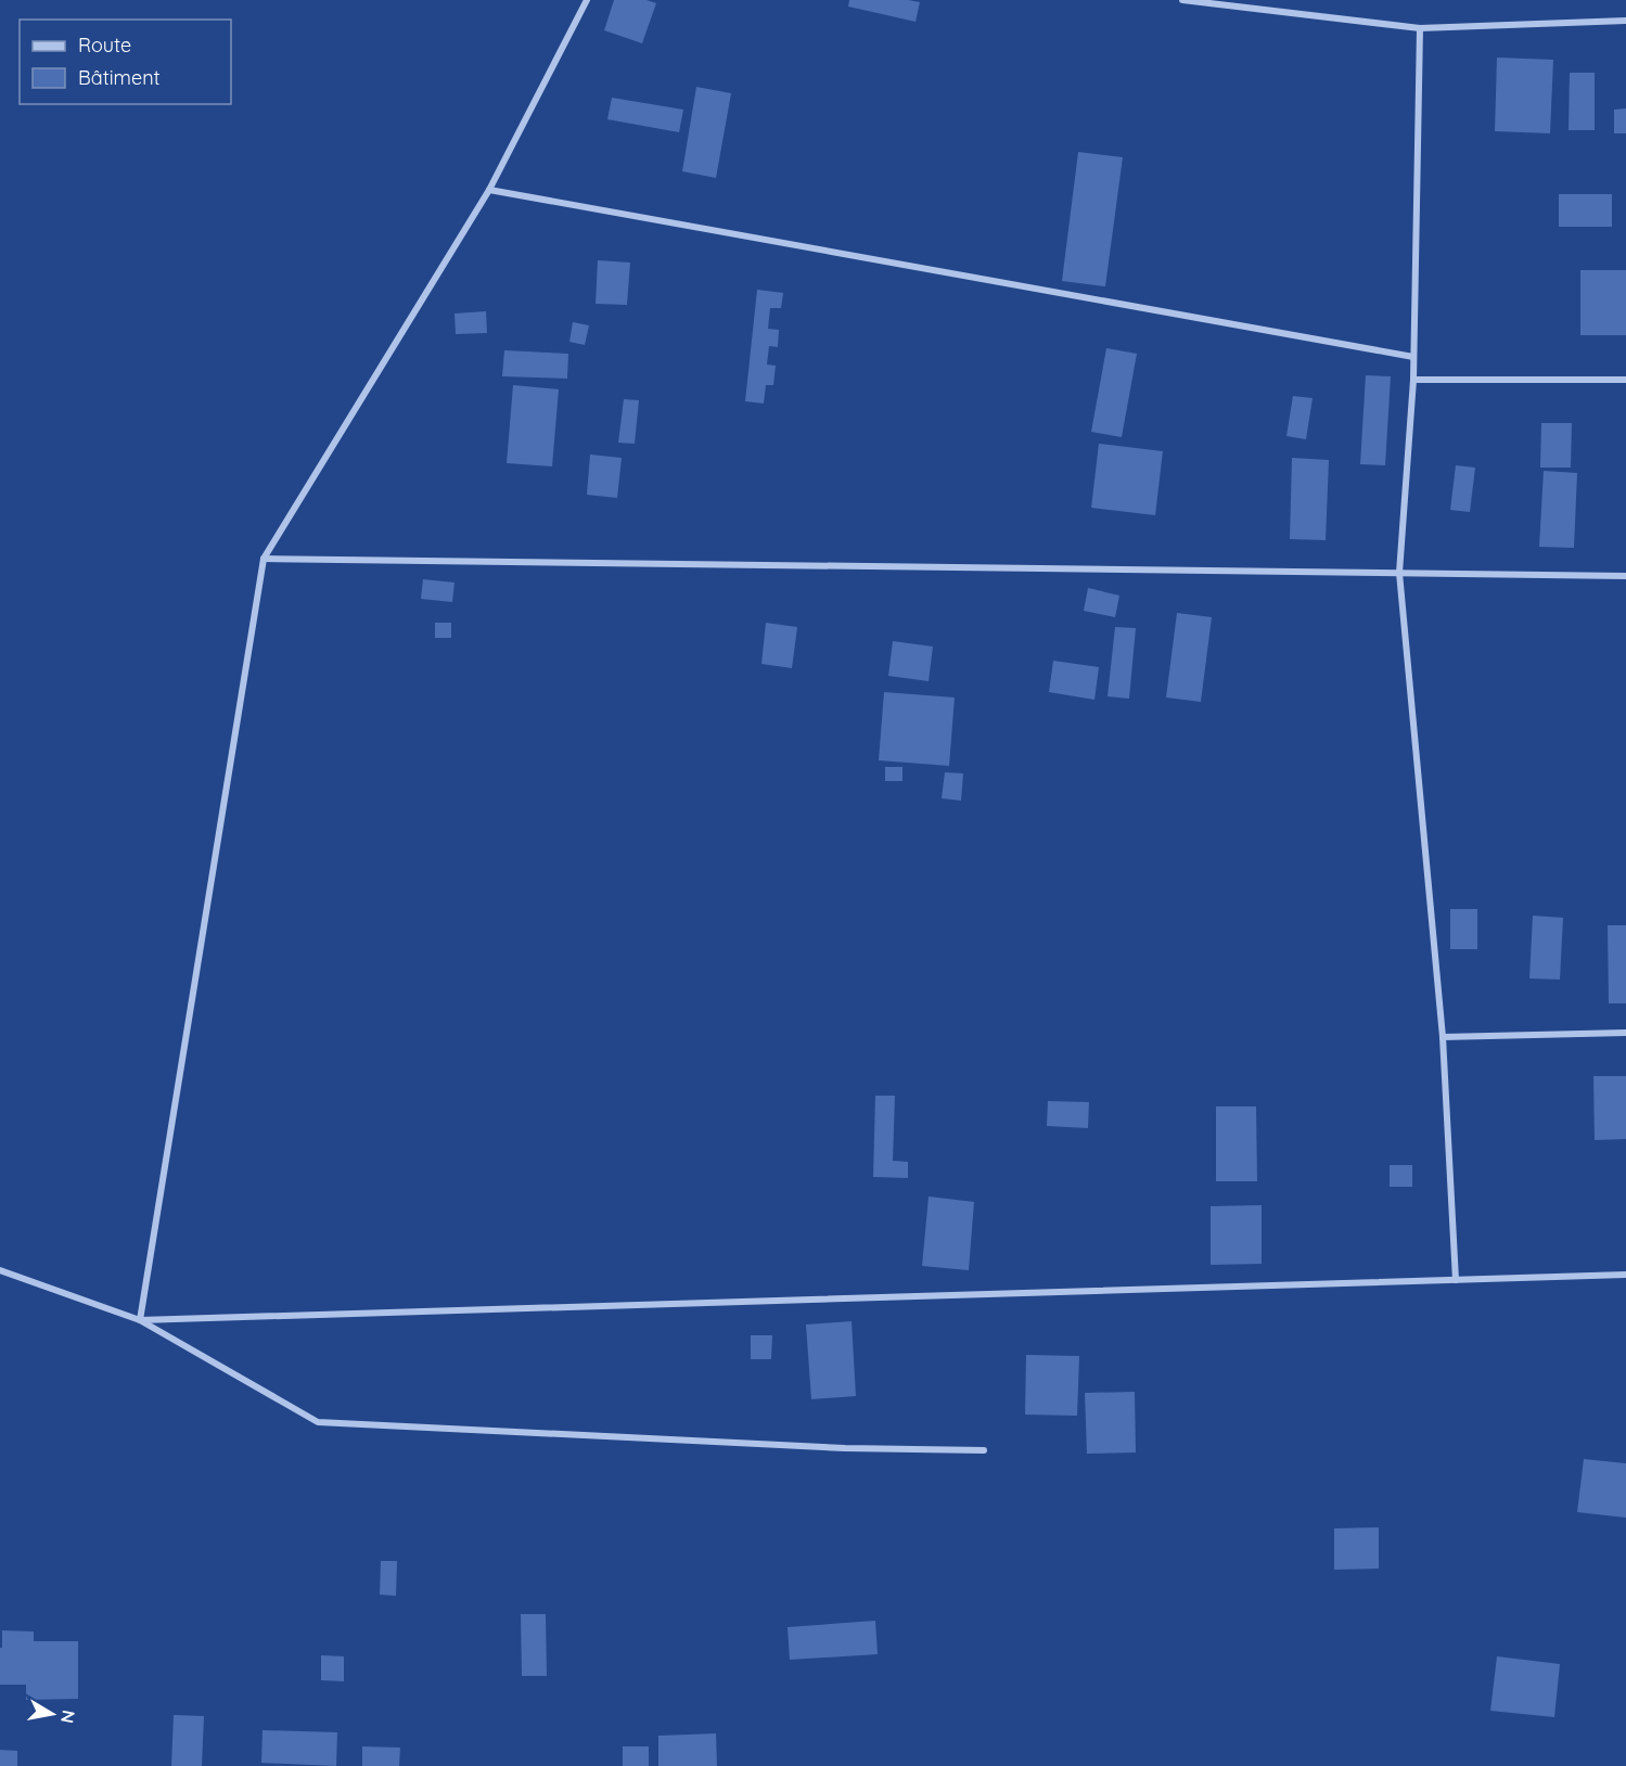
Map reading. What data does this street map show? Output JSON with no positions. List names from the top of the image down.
{
  "legend": ["Route", "Bâtiment"],
  "north": "right"
}
